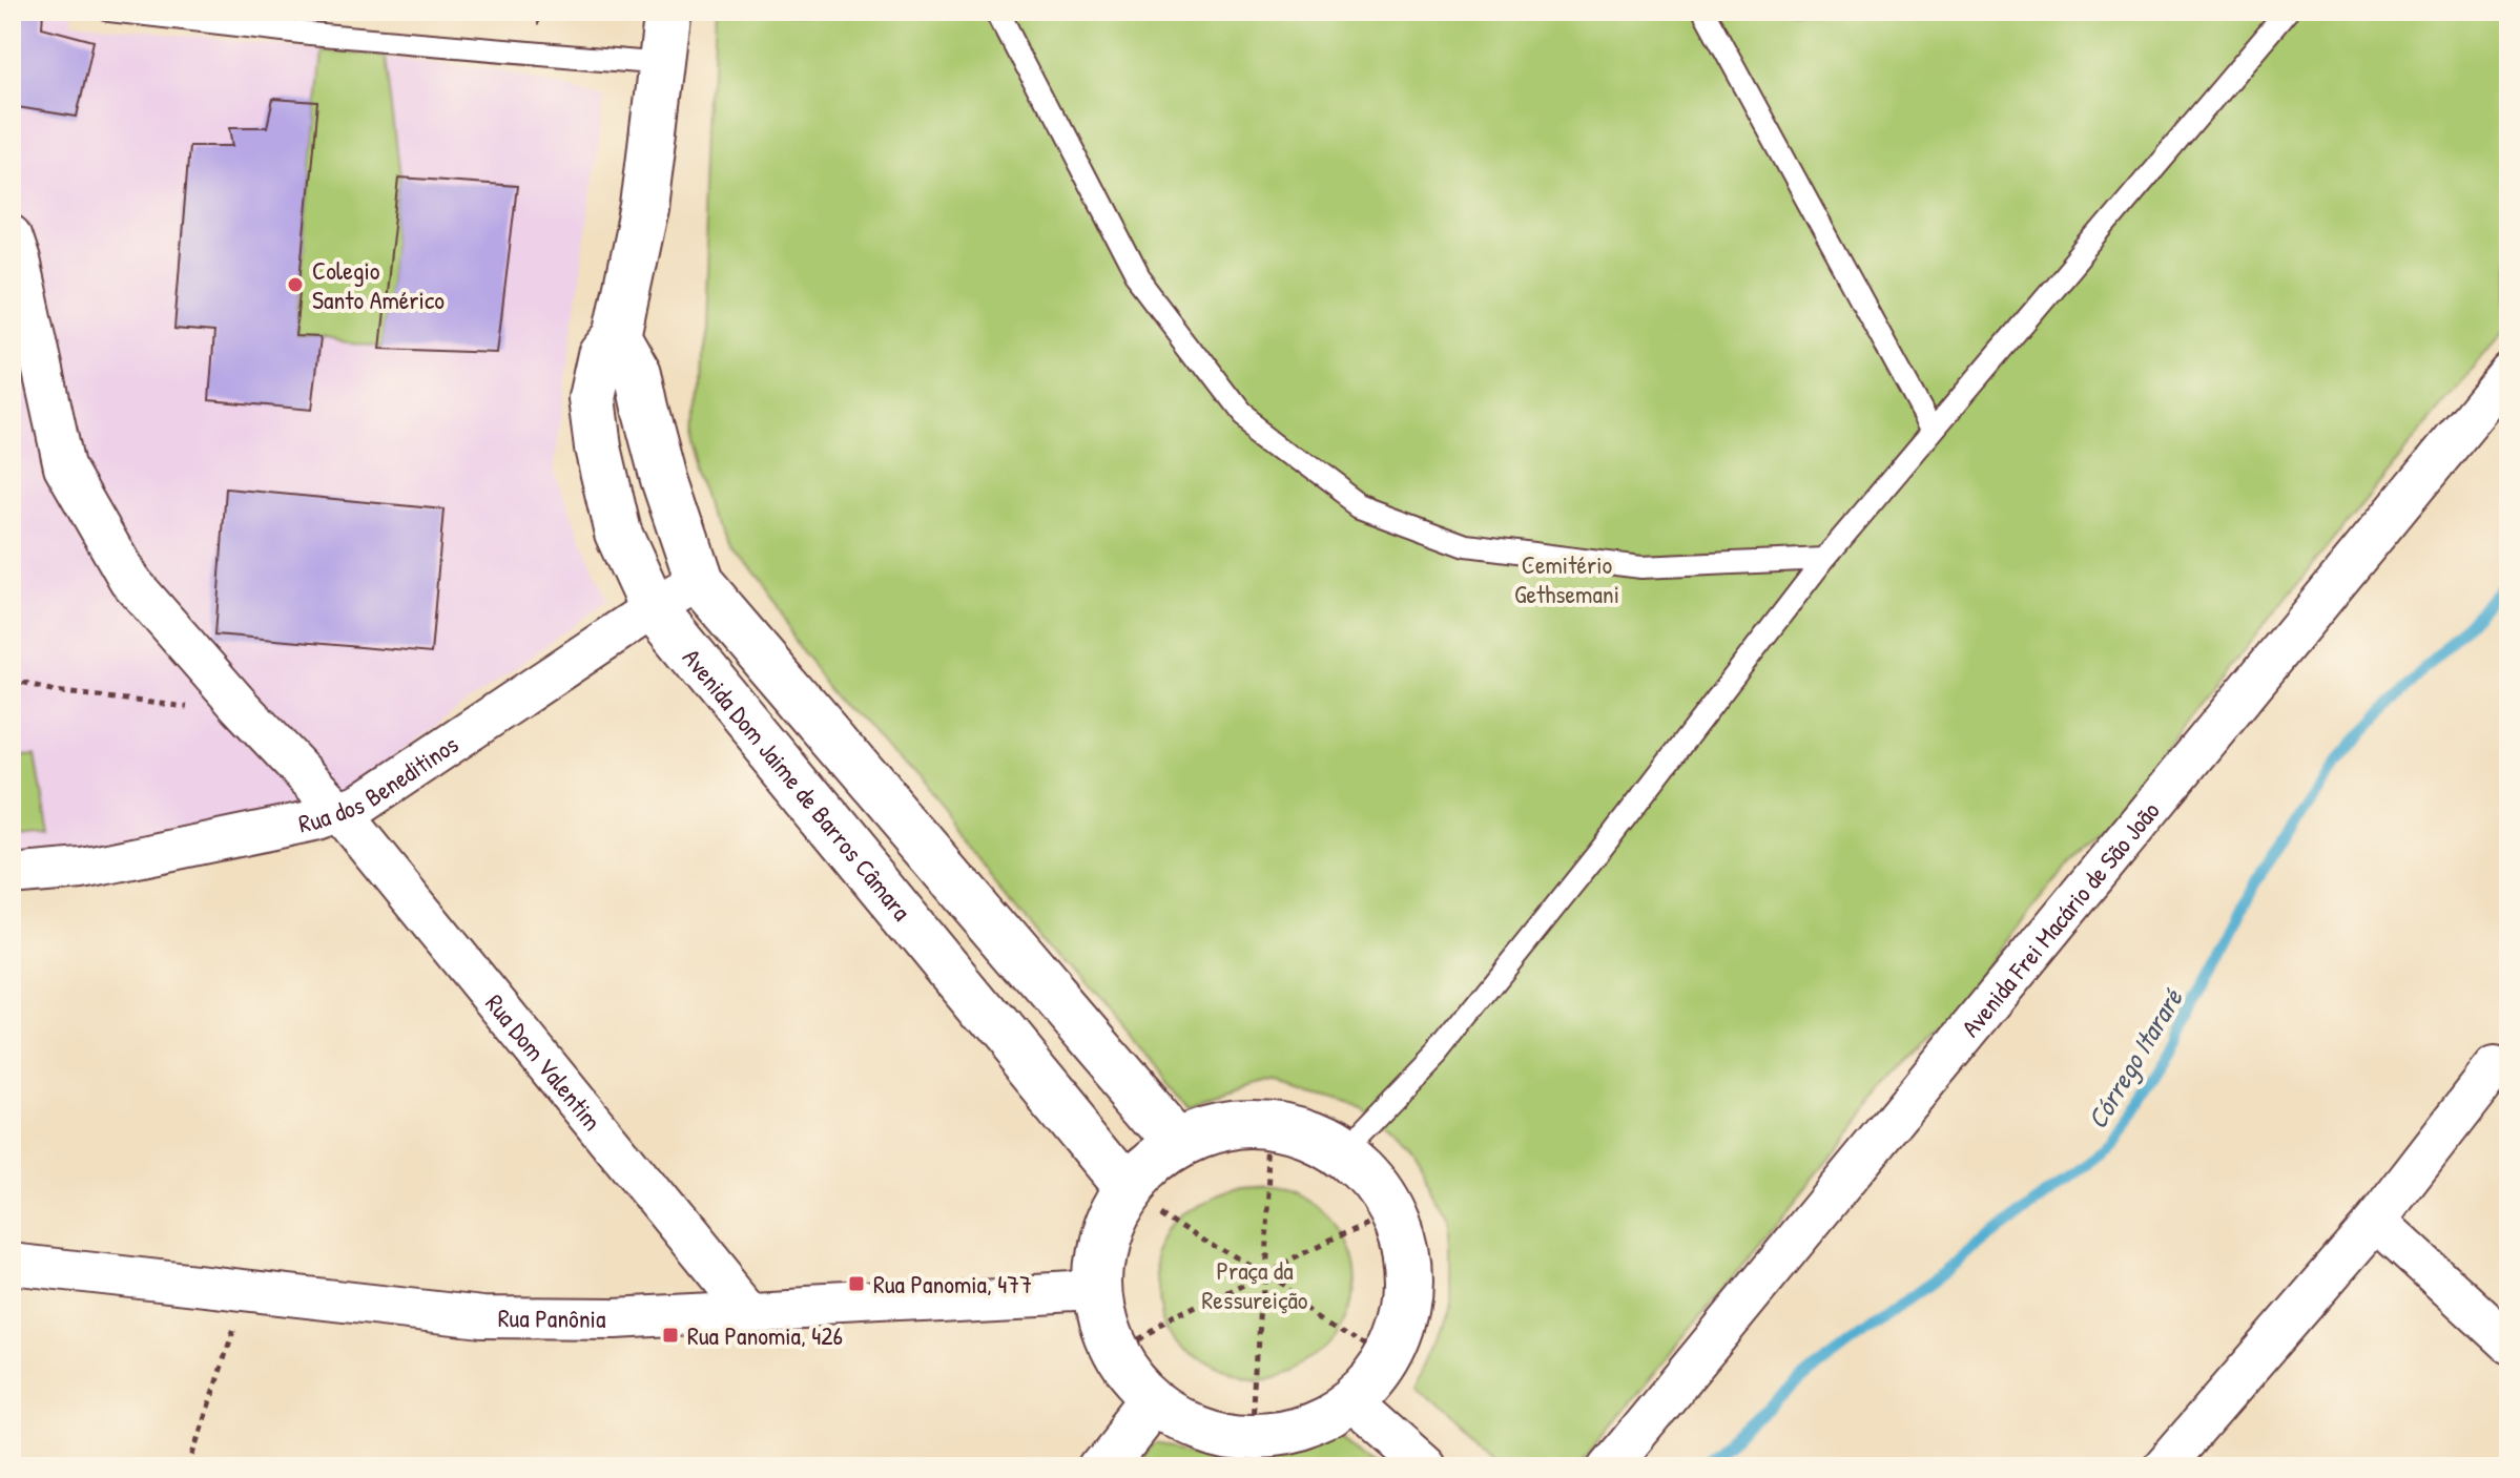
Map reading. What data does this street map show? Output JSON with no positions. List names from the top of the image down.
{
  "streets": {
    "street": [
      "Rua dos Beneditinos",
      "Avenida Dom Jaime de Barros Câmara",
      "Avenida Frei Macário de São João",
      "Rua Dom Valentim",
      "Rua Panônia"
    ]
  },
  "crossings": [
    ["Rua dos Beneditinos", "Avenida Dom Jaime de Barros Câmara"],
    ["Rua dos Beneditinos", "Rua Dom Valentim"],
    ["Rua Dom Valentim", "Rua Panônia"]
  ],
  "water": ["Córrego Itararé"],
  "parks": ["Cemitério Gethsemani", "Praça da Ressureição"],
  "places": {
    "other": ["Colegio Santo Américo"],
    "transit": ["Rua Panomia, 477", "Rua Panomia, 426"]
  }
}
